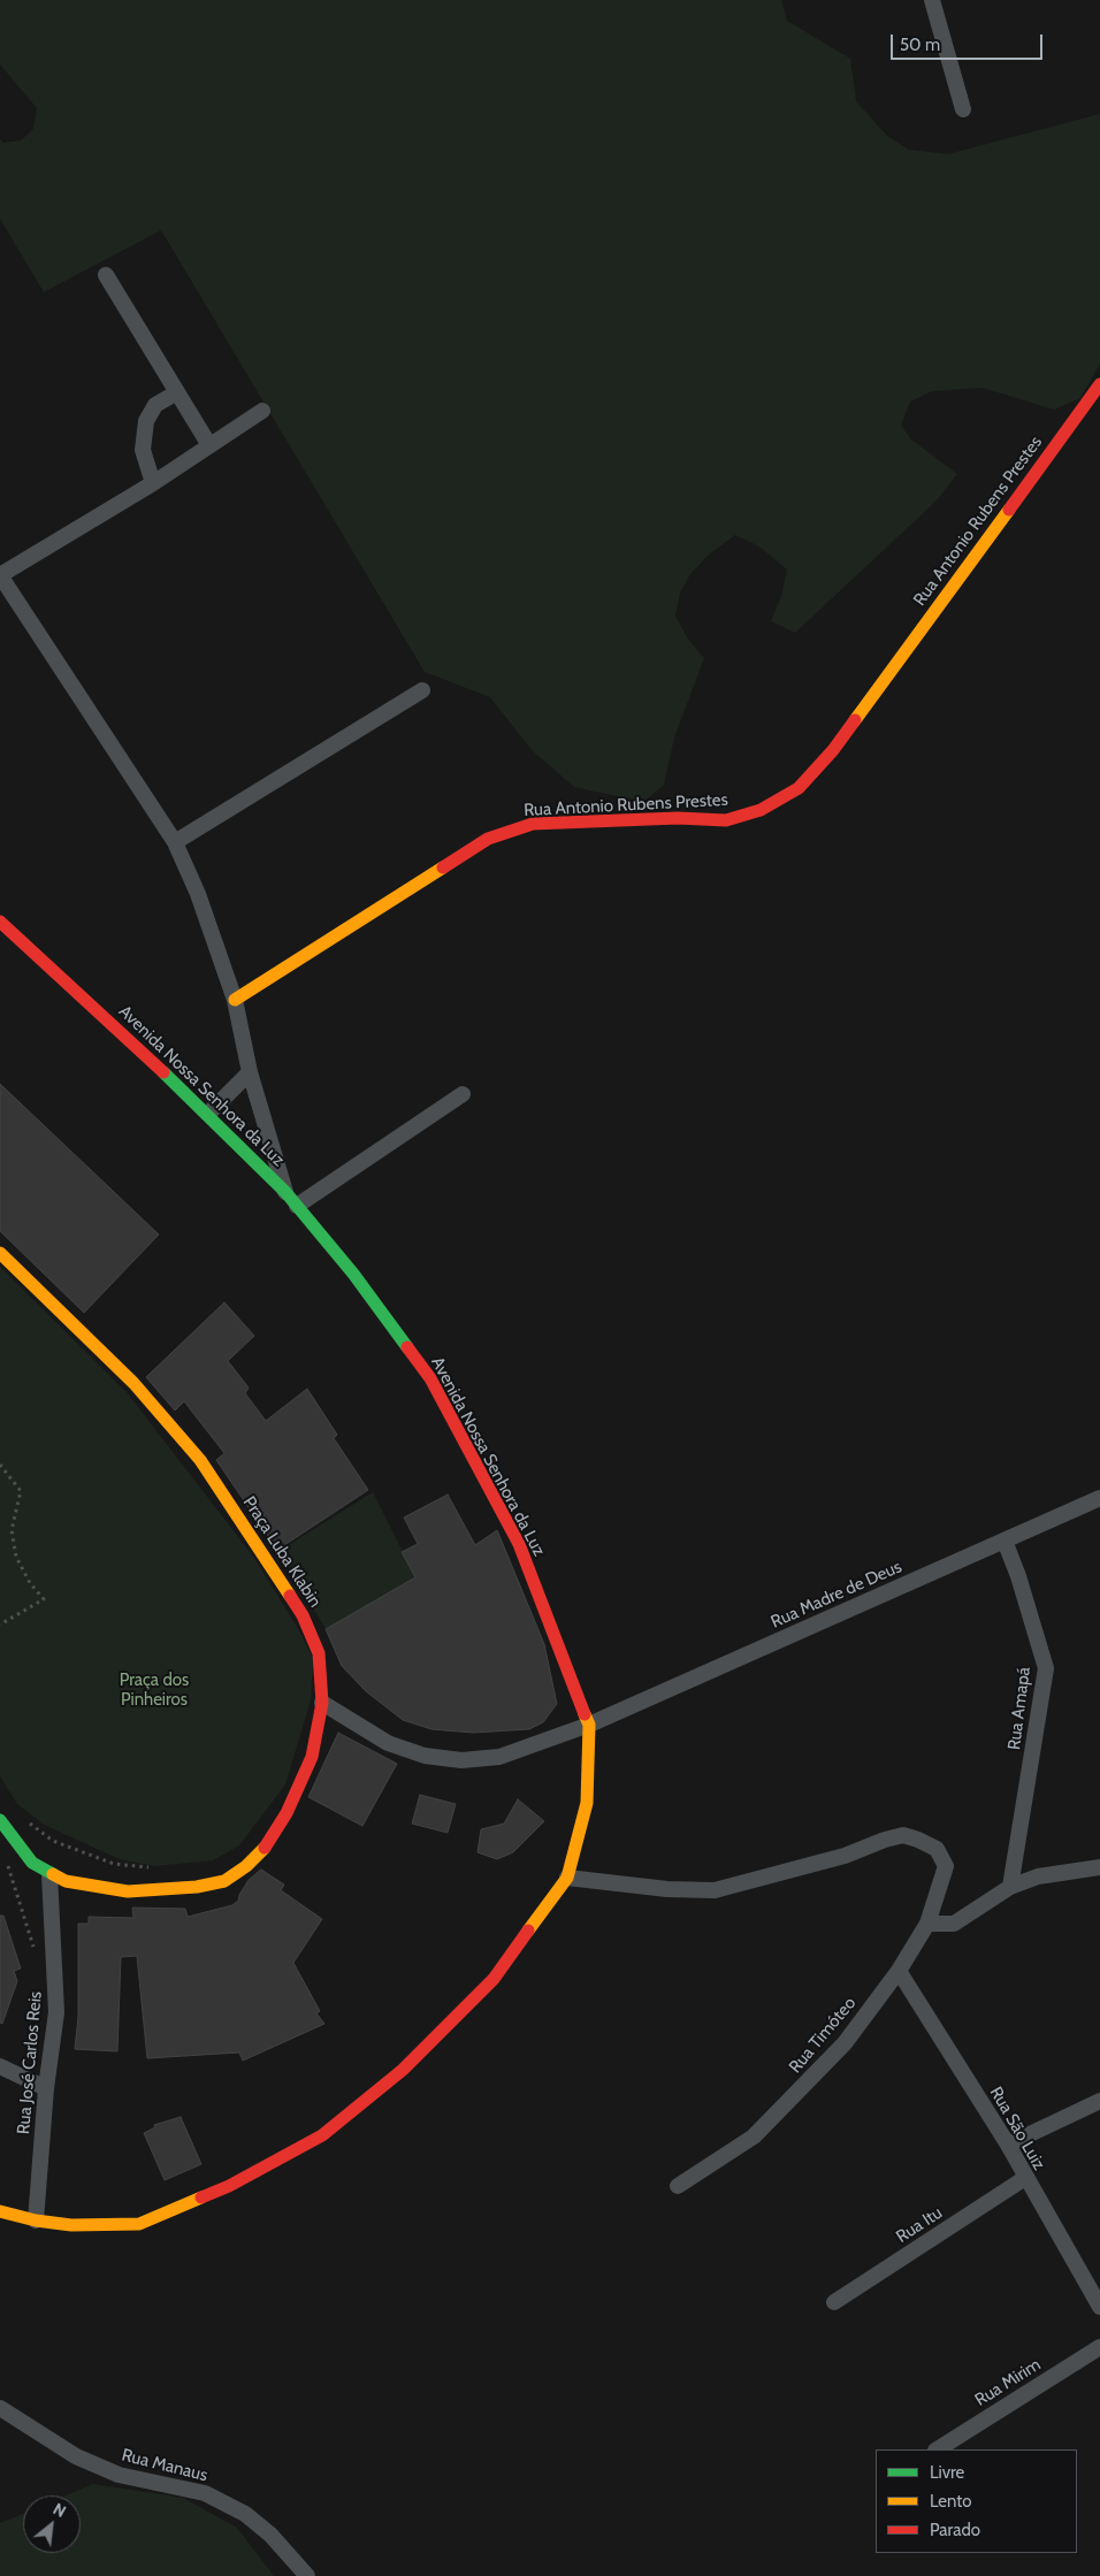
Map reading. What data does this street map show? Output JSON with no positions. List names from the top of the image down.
{
  "streets": {
    "street": [
      "Rua Antonio Rubens Prestes",
      "Avenida Nossa Senhora da Luz",
      "Praça Luba Klabin",
      "Rua Madre de Deus",
      "Rua Amapá",
      "Rua Timóteo",
      "Rua José Carlos Reis",
      "Rua São Luiz",
      "Rua Itu",
      "Rua Mirim",
      "Rua Manaus"
    ]
  },
  "crossings": [
    ["Avenida Nossa Senhora da Luz", "Rua Madre de Deus"],
    ["Avenida Nossa Senhora da Luz", "Rua Timóteo"],
    ["Avenida Nossa Senhora da Luz", "Rua José Carlos Reis"],
    ["Praça Luba Klabin", "Rua Madre de Deus"],
    ["Praça Luba Klabin", "Rua José Carlos Reis"],
    ["Rua Madre de Deus", "Rua Amapá"],
    ["Rua Timóteo", "Rua São Luiz"],
    ["Rua São Luiz", "Rua Itu"]
  ],
  "parks": ["Praça dos Pinheiros"],
  "legend": ["Livre", "Lento", "Parado"],
  "scale_bar": "50 m",
  "north": "top right"
}
